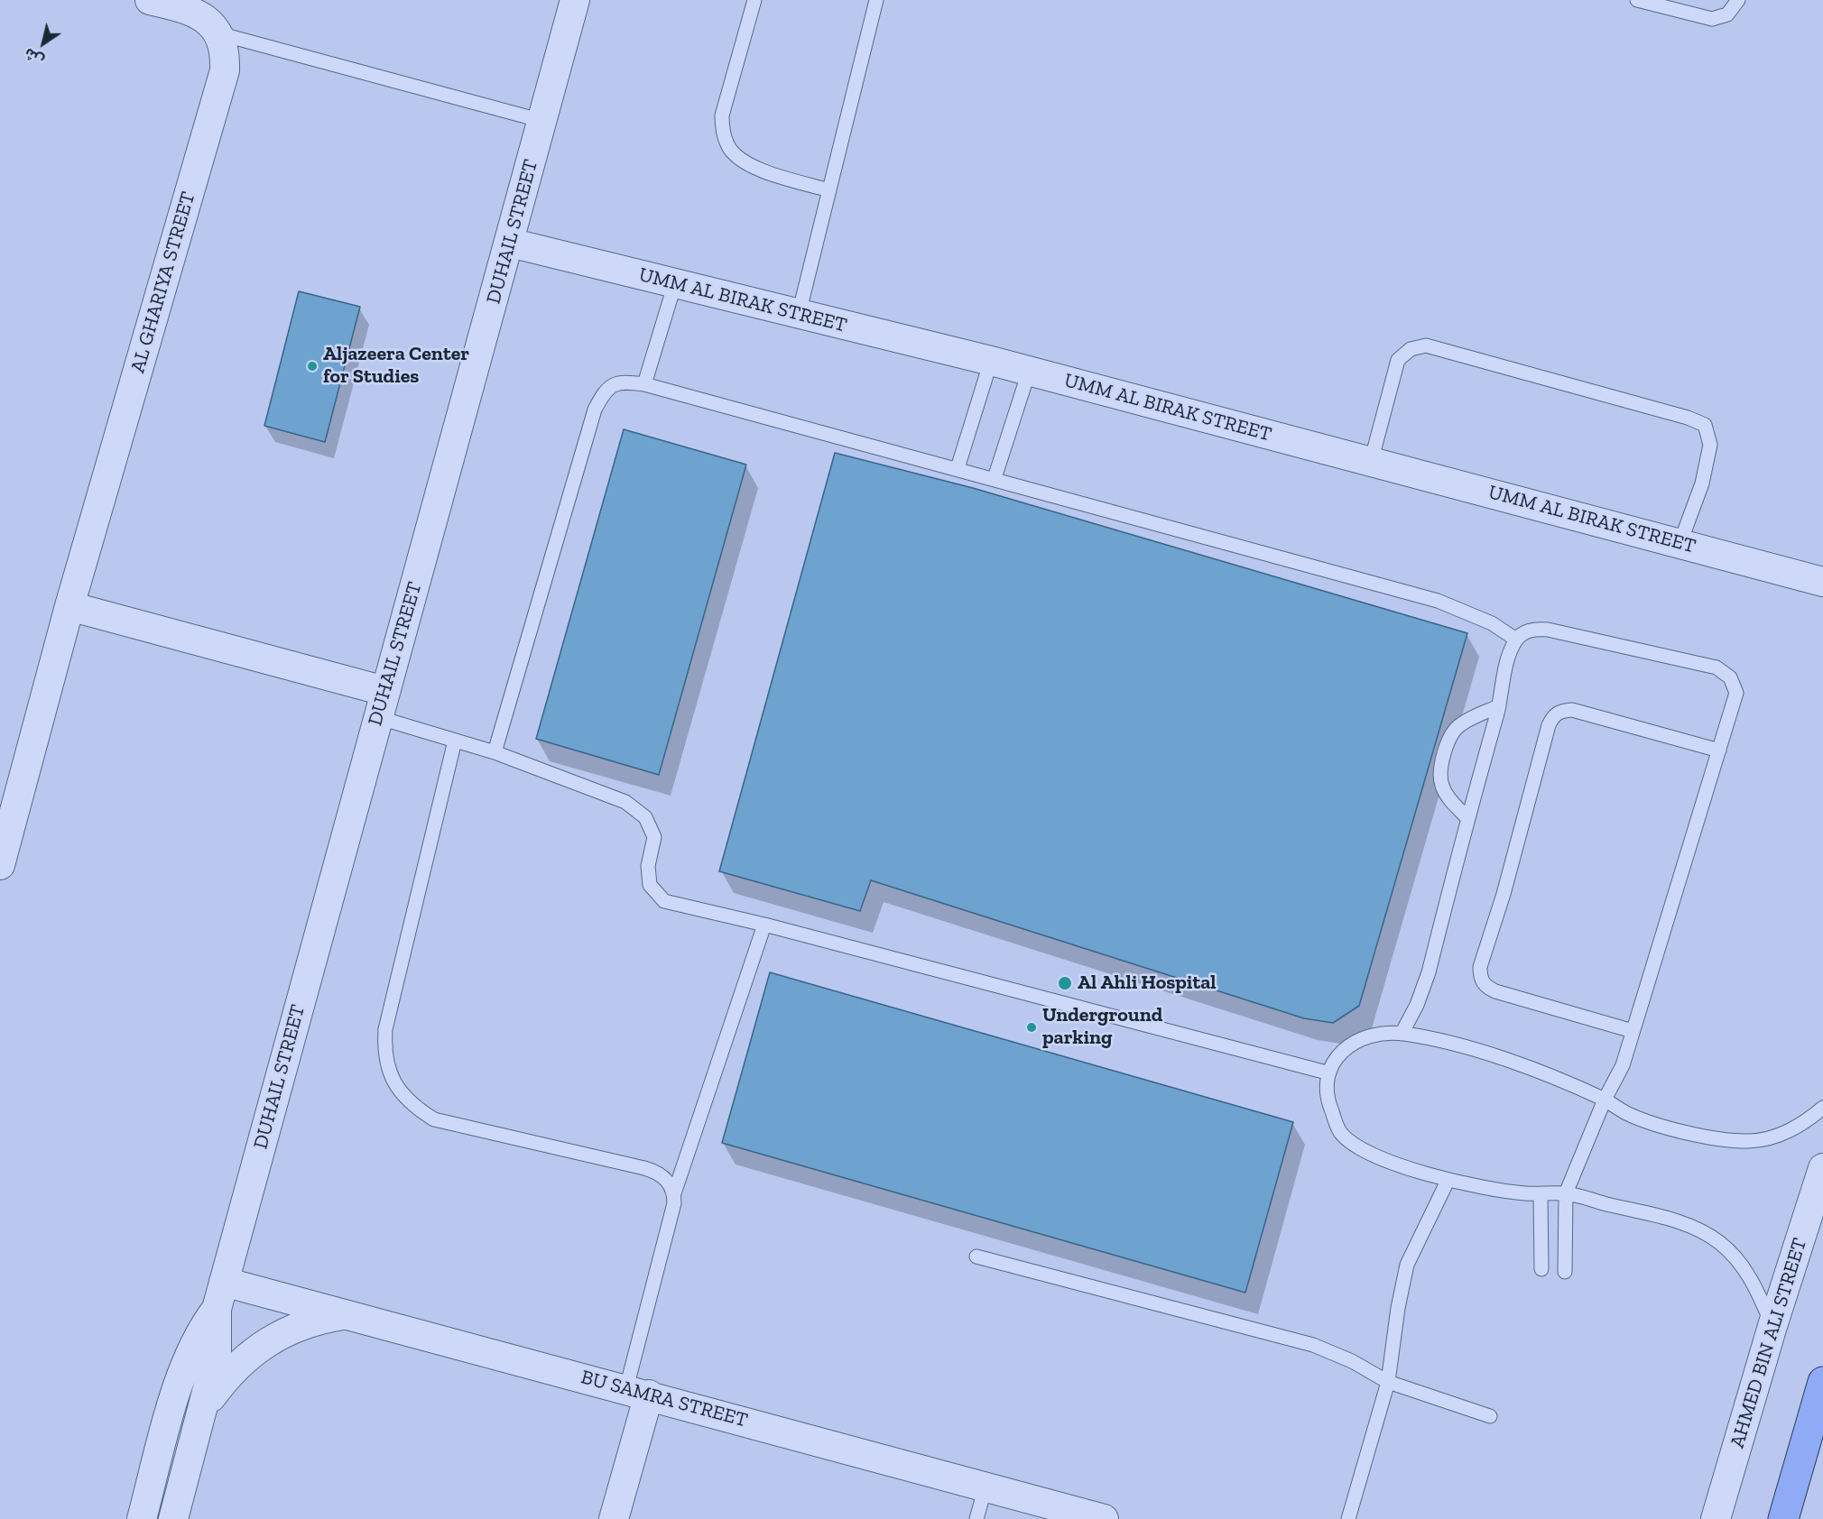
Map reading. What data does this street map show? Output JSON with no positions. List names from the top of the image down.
{
  "streets": {
    "street": [
      "DUHAIL STREET",
      "AL GHARIYA STREET",
      "UMM AL BIRAK STREET",
      "AHMED BIN ALI STREET",
      "BU SAMRA STREET"
    ]
  },
  "crossings": [
    ["DUHAIL STREET", "UMM AL BIRAK STREET"],
    ["DUHAIL STREET", "BU SAMRA STREET"]
  ],
  "places": ["Aljazeera Center for Studies", "Al Ahli Hospital", "Underground parking"],
  "north": "bottom left"
}
